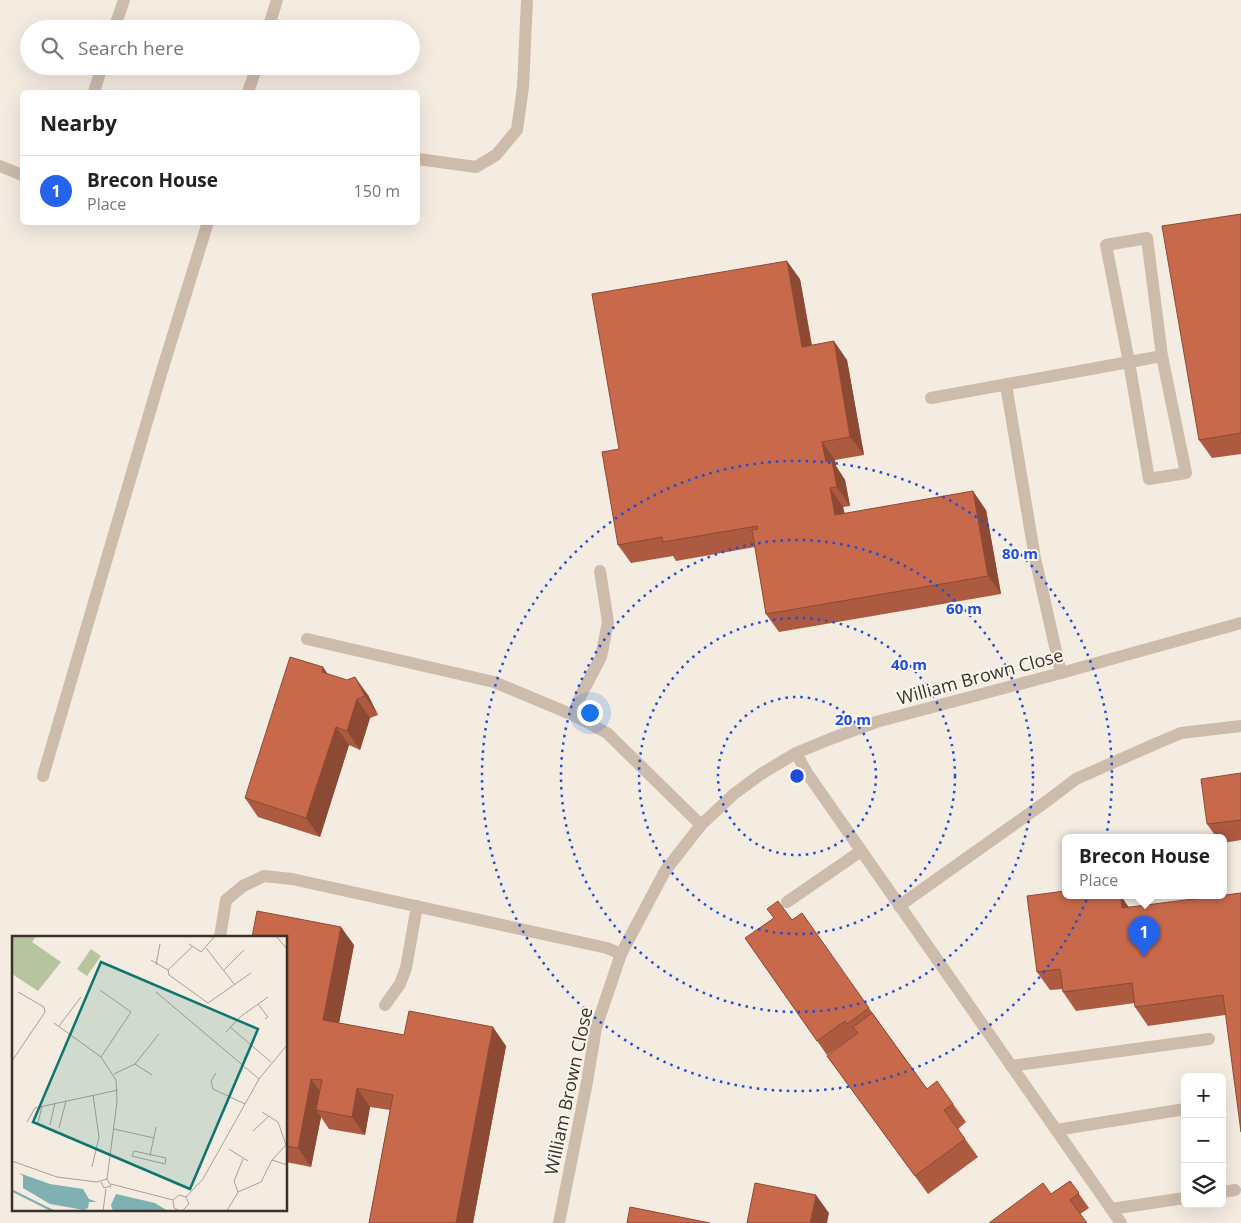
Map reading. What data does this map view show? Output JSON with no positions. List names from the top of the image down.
{
  "streets": {
    "street": ["William Brown Close"]
  },
  "page": {
    "search": "Search here",
    "heading": "Nearby",
    "list": [
      {
        "mark": "1",
        "name": "Brecon House",
        "note": "Place",
        "value": "150 m"
      }
    ],
    "popup": ["Brecon House", "Place"],
    "pins": "1",
    "map_buttons": ["+", "−"]
  },
  "rings": [
    "80 m",
    "60 m",
    "40 m",
    "20 m"
  ]
}
